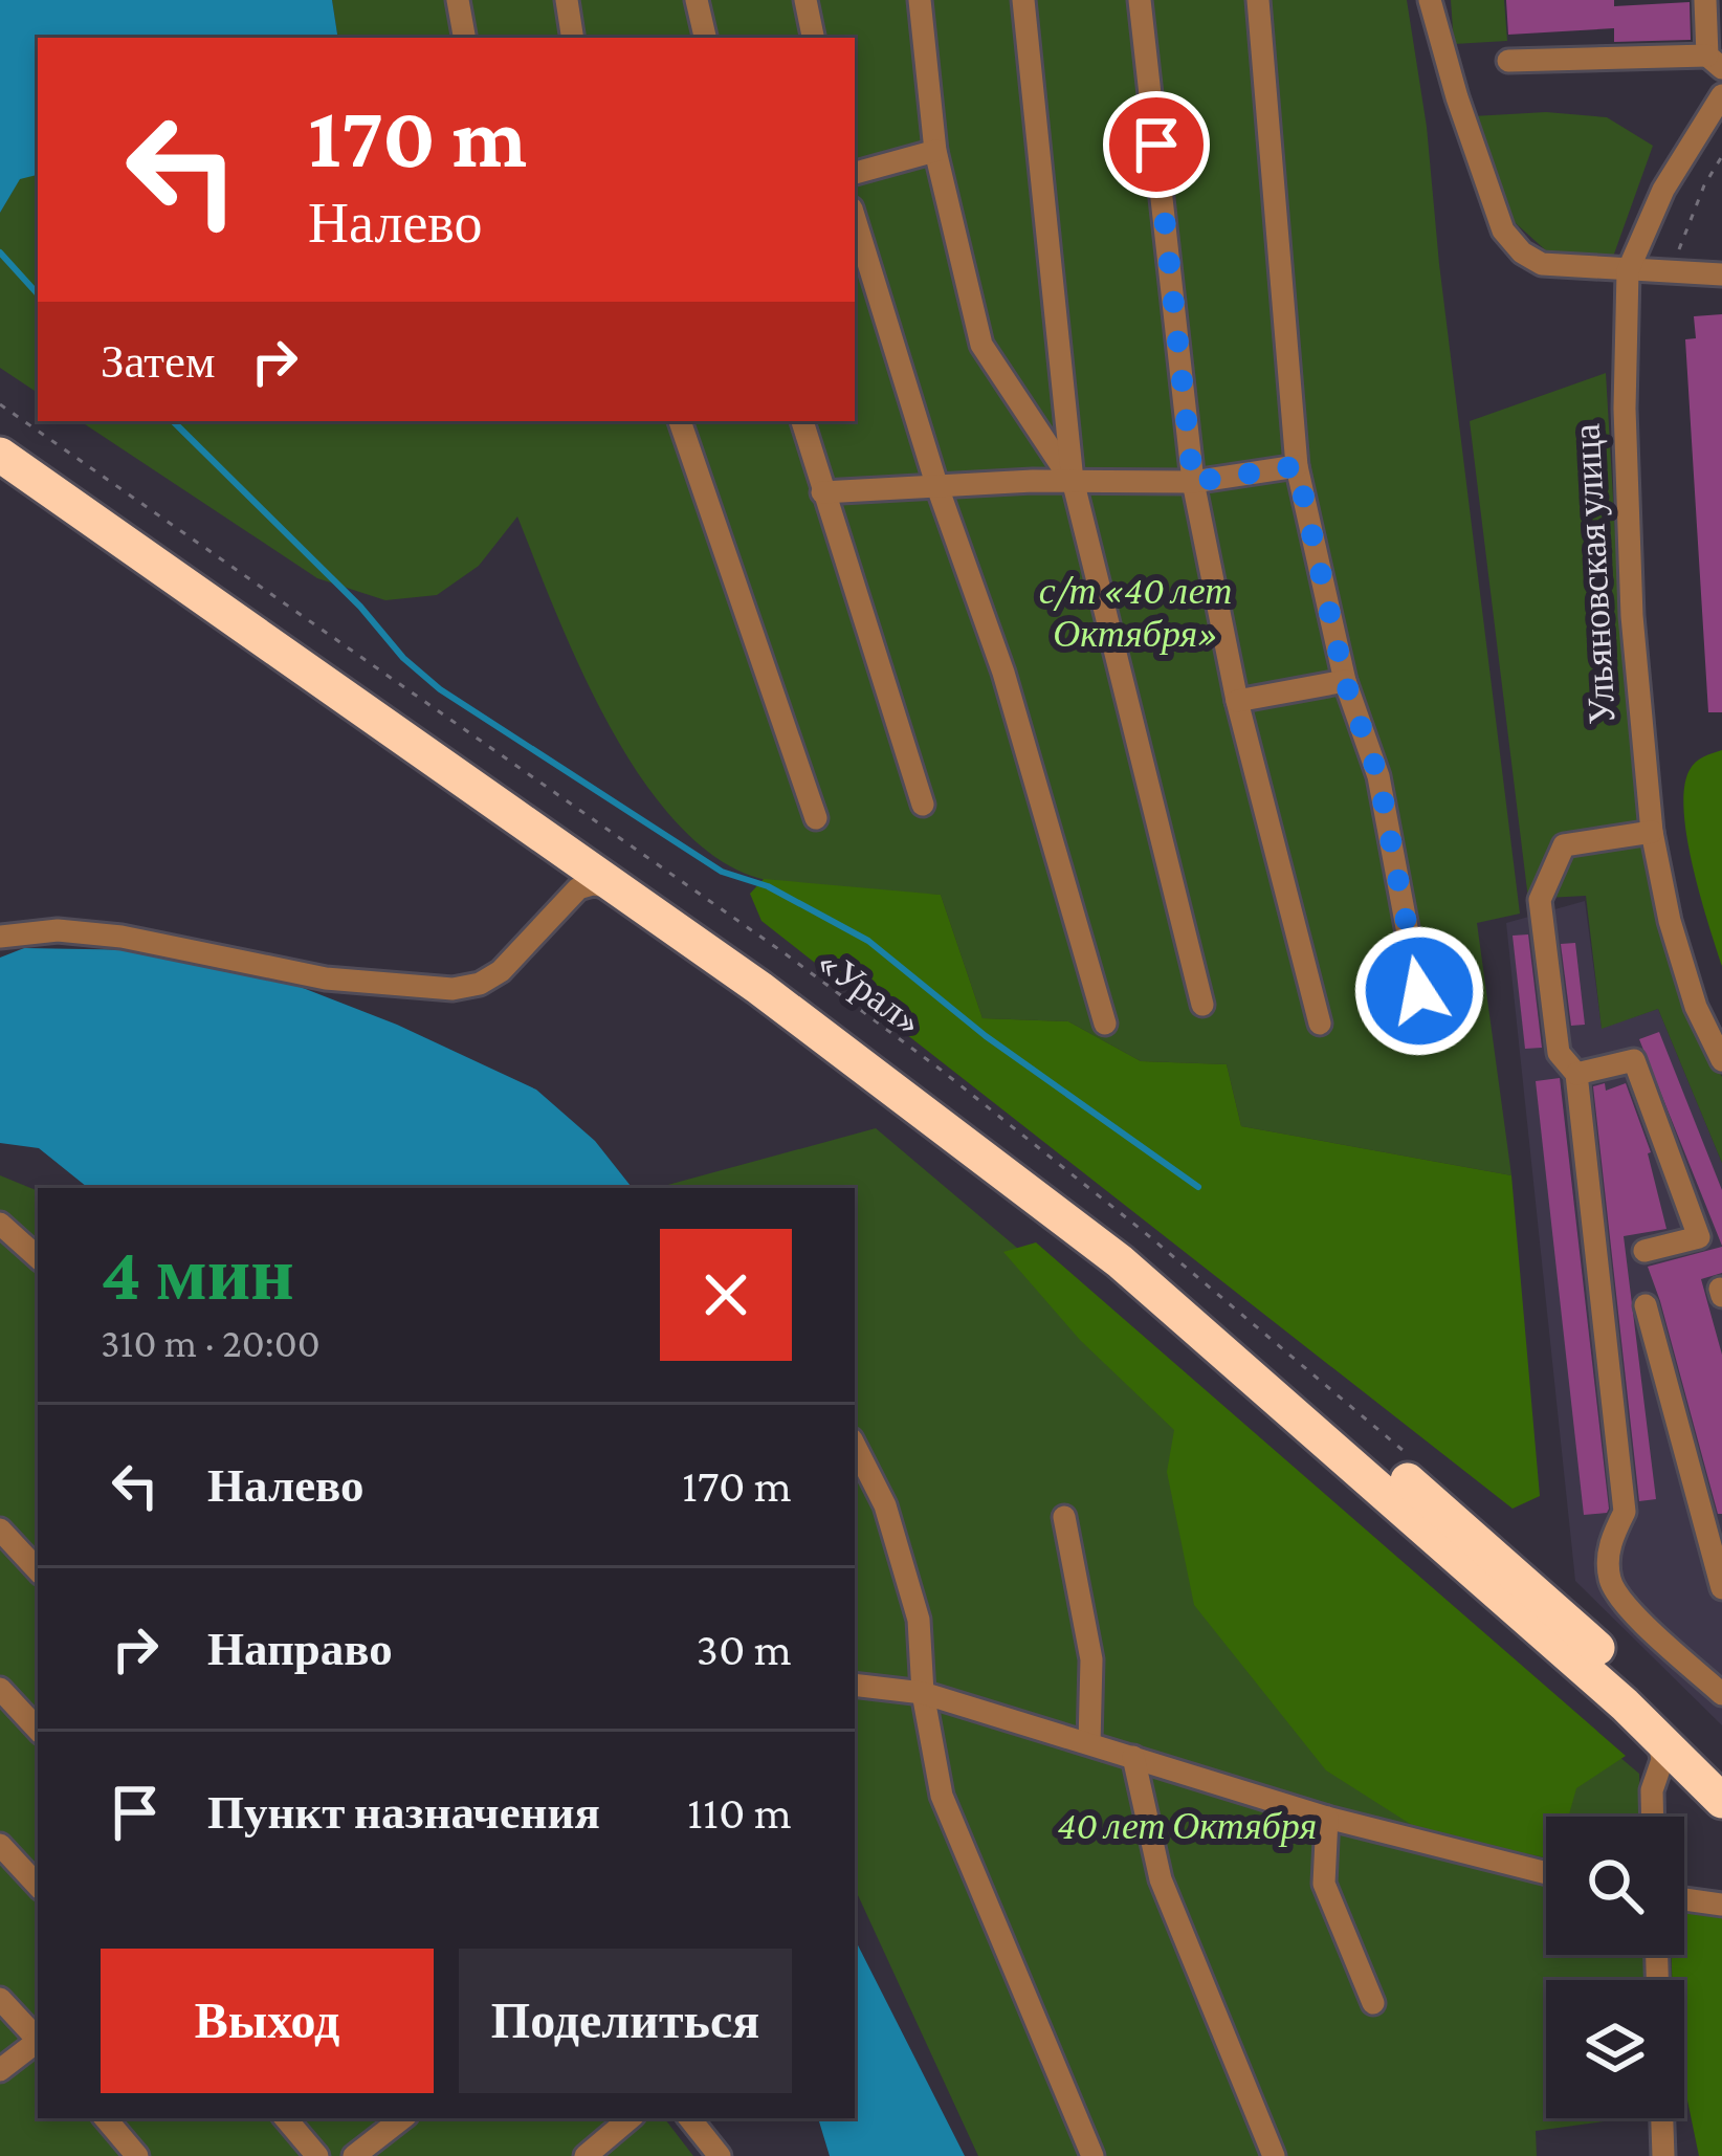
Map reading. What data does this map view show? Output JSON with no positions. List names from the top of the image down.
{
  "streets": {
    "highway": ["«Урал»"],
    "street": ["Ульяновская улица"]
  },
  "parks": ["с/т «40 лет Октября»", "40 лет Октября"],
  "page": {
    "turn": ["170 m", "Налево"],
    "then": "Затем",
    "heading": ["4 мин", "310 m · 20:00"],
    "list": [
      {
        "name": "Налево",
        "value": "170 m"
      },
      {
        "name": "Направо",
        "value": "30 m"
      },
      {
        "name": "Пункт назначения",
        "value": "110 m"
      }
    ],
    "buttons": ["Выход", "Поделиться"]
  }
}
